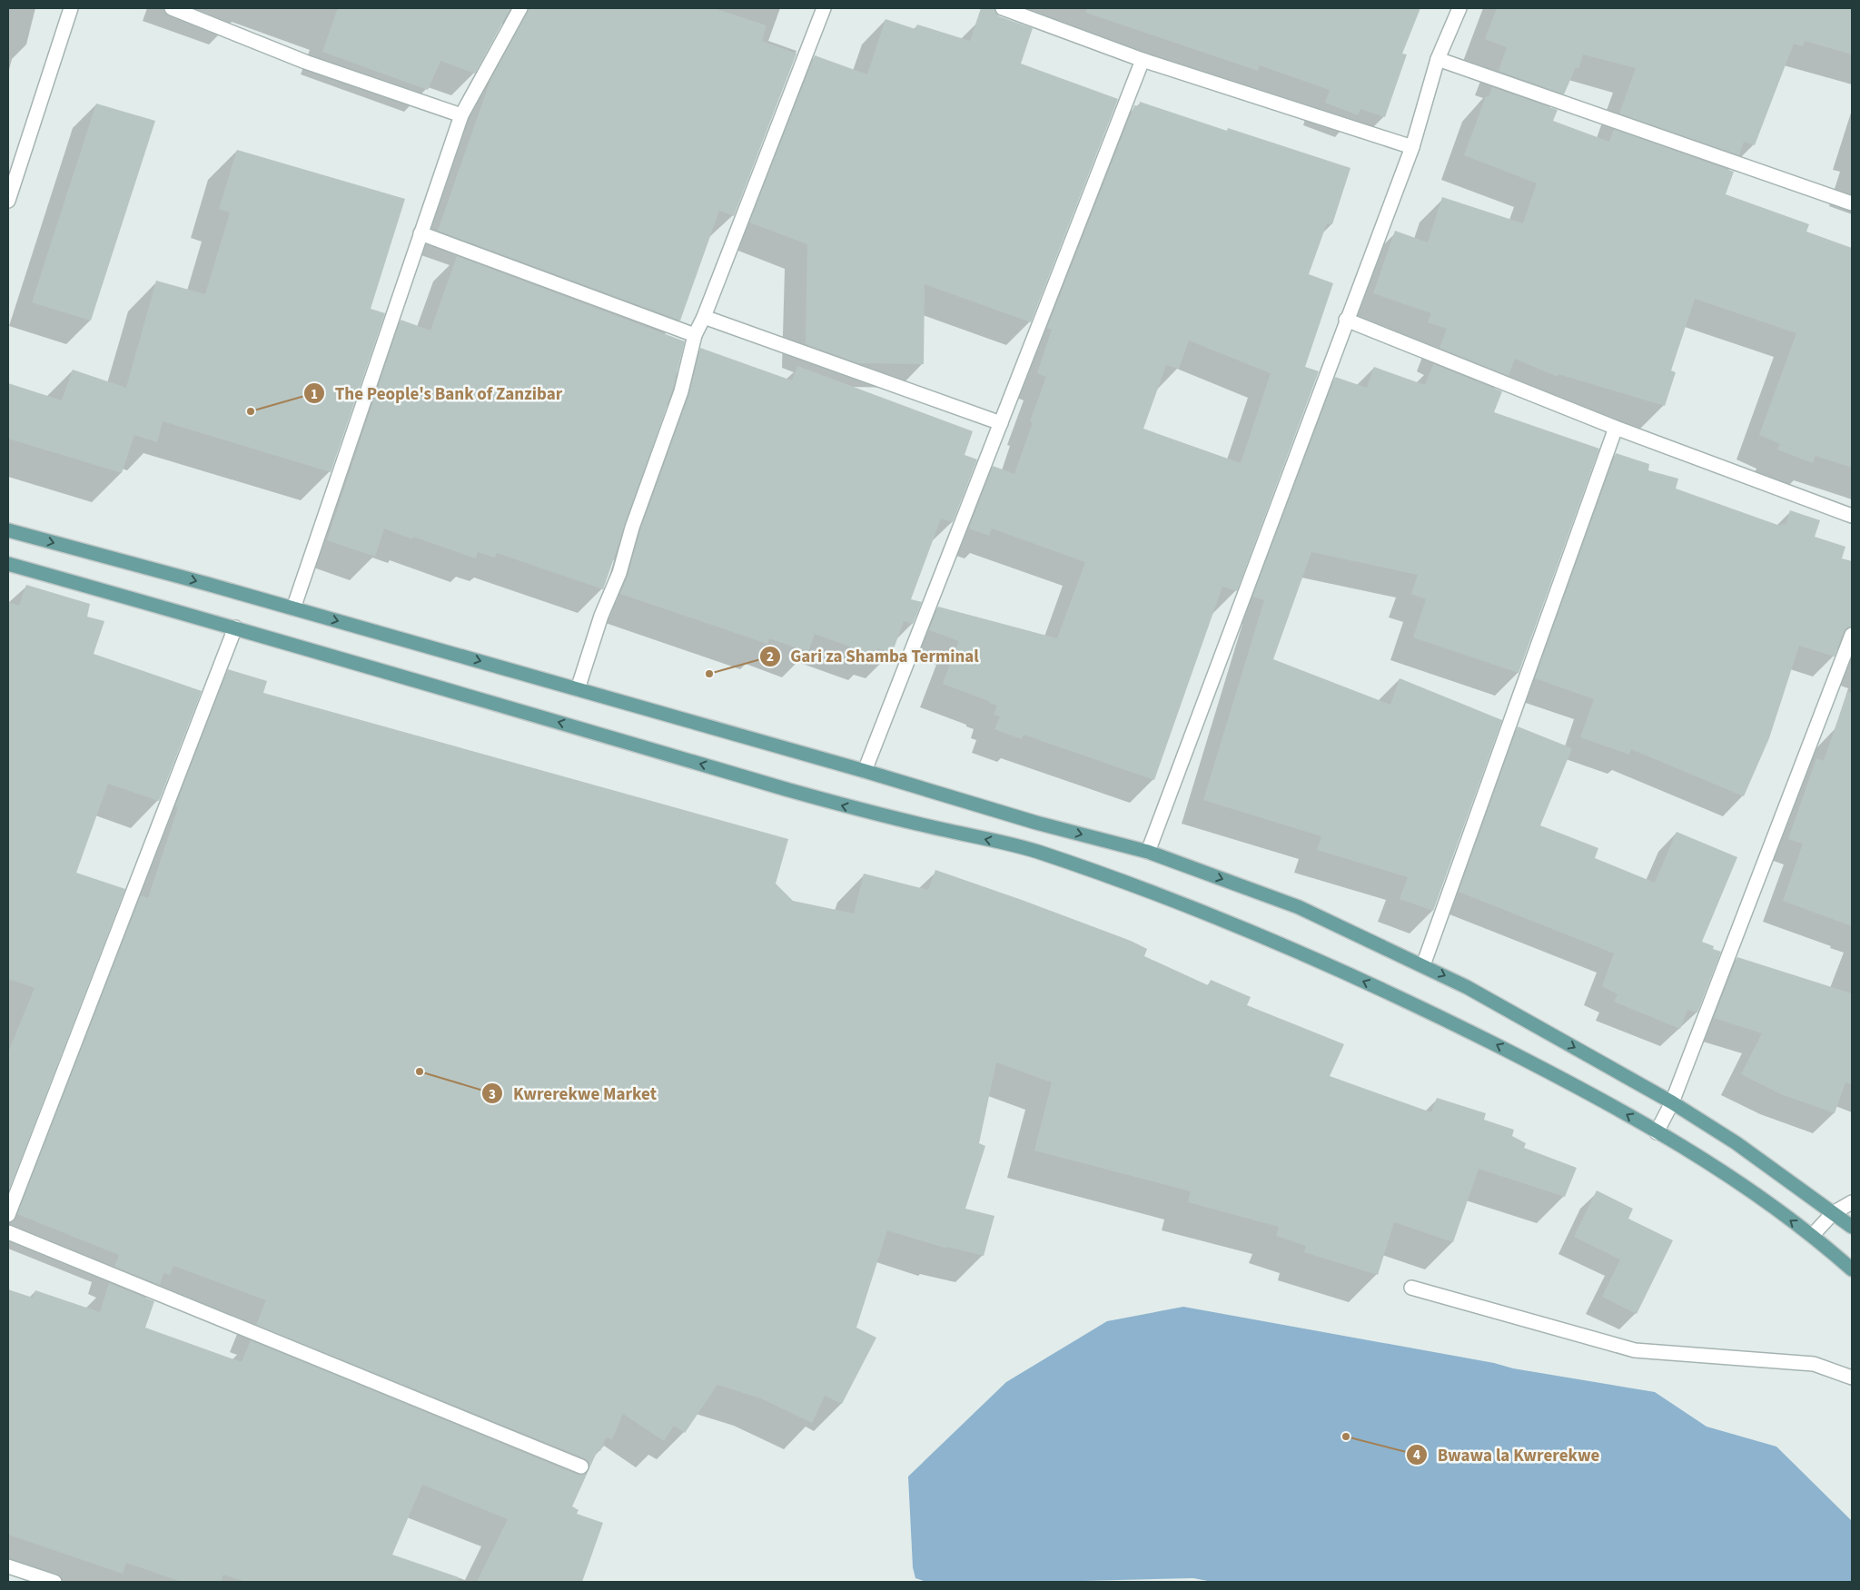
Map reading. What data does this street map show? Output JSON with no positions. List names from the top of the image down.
{
  "places": [
    "The People's Bank of Zanzibar",
    "Gari za Shamba Terminal",
    "Kwrerekwe Market",
    "Bwawa la Kwrerekwe"
  ]
}
